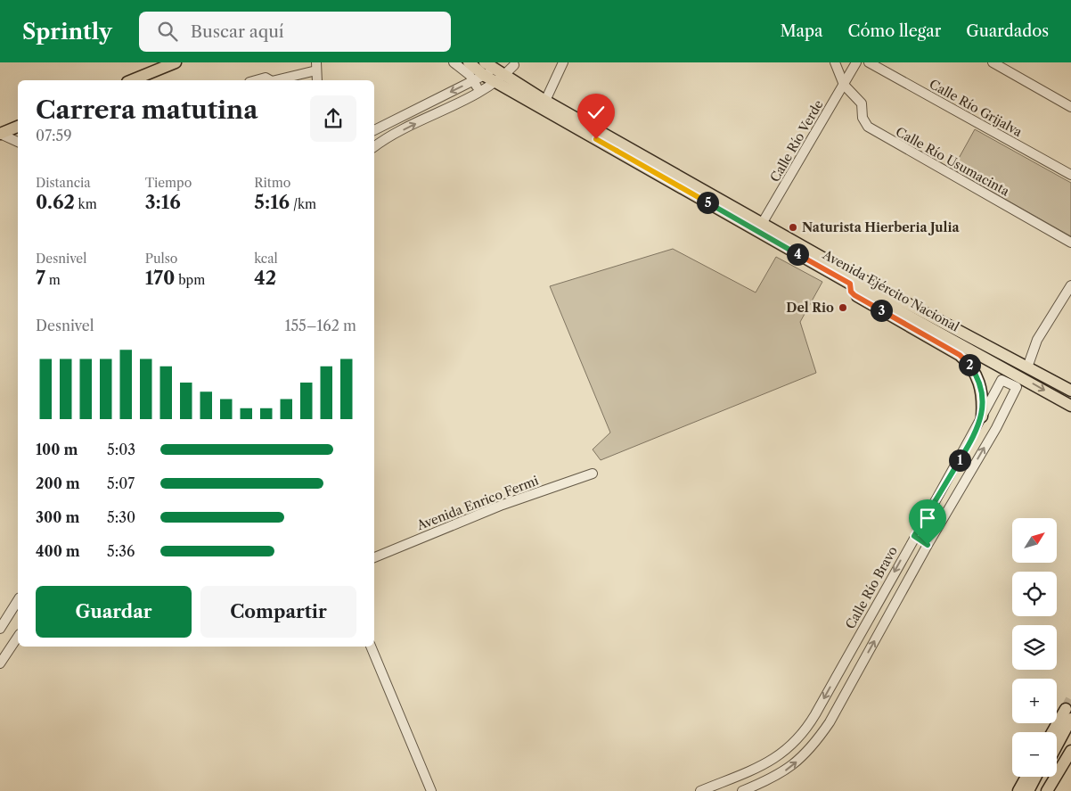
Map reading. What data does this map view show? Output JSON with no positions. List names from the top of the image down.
{
  "streets": {
    "main road": ["Avenida Ejército Nacional"],
    "street": [
      "Calle Río Grijalva",
      "Calle Río Verde",
      "Calle Río Usumacinta",
      "Avenida Enrico Fermi",
      "Calle Río Bravo"
    ]
  },
  "crossings": [
    ["Calle Río Verde", "Calle Río Usumacinta"],
    ["Calle Río Verde", "Avenida Ejército Nacional"]
  ],
  "places": ["Naturista Hierberia Julia", "Del Rio"],
  "north": "top right",
  "page": {
    "header": "Sprintly",
    "search": "Buscar aquí",
    "nav": ["Mapa", "Cómo llegar", "Guardados"],
    "heading": ["Carrera matutina", "07:59"],
    "stats": [
      ["Distancia", "0.62 km"],
      ["Tiempo", "3:16"],
      ["Ritmo", "5:16 /km"],
      ["Desnivel", "7 m"],
      ["Pulso", "170 bpm"],
      ["kcal", "42"]
    ],
    "pins": [
      "5",
      "4",
      "3",
      "2",
      "1"
    ],
    "chart": ["Desnivel", "155–162 m"],
    "list": [
      {
        "name": "100 m",
        "note": "5:03"
      },
      {
        "name": "200 m",
        "note": "5:07"
      },
      {
        "name": "300 m",
        "note": "5:30"
      },
      {
        "name": "400 m",
        "note": "5:36"
      }
    ],
    "map_buttons": ["+", "−"],
    "buttons": ["Guardar", "Compartir"]
  }
}
